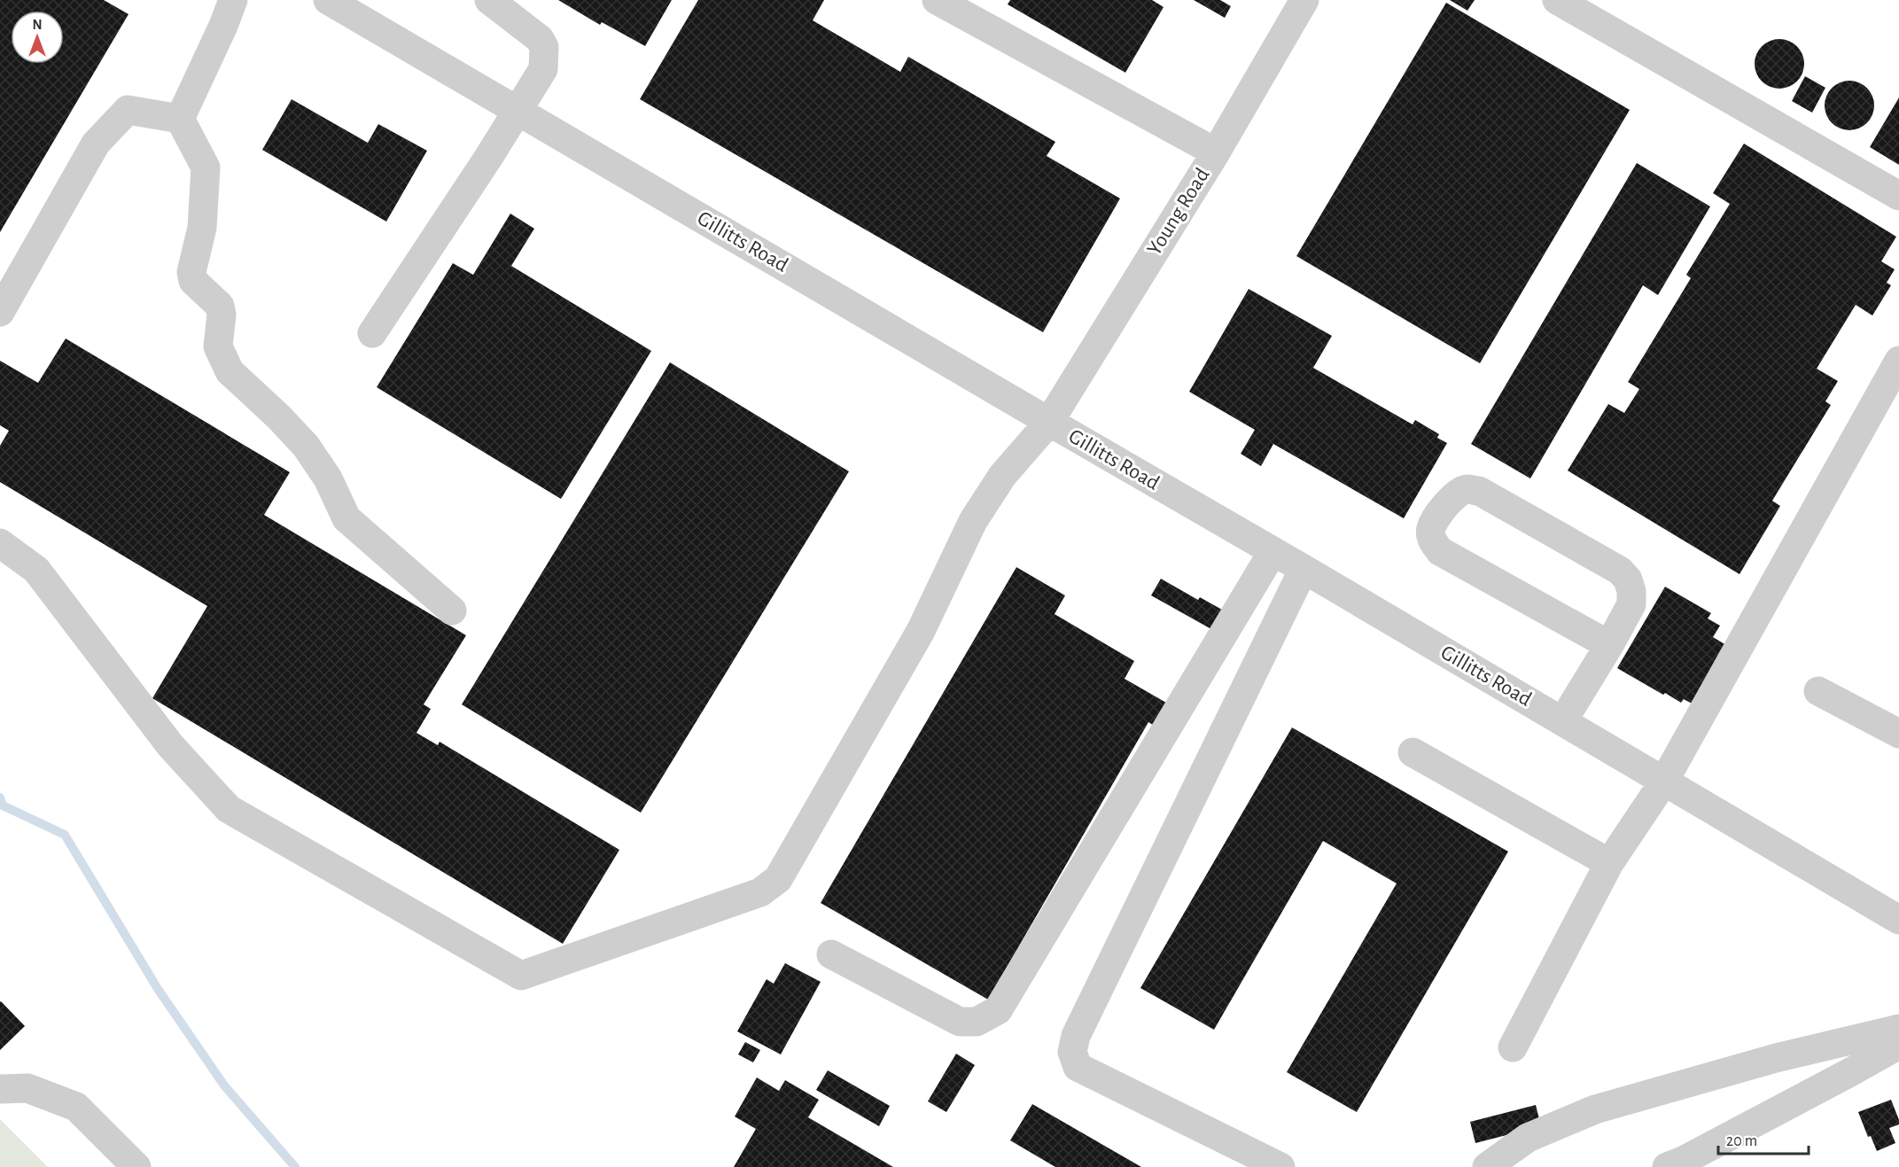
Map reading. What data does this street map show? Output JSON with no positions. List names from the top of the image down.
{
  "streets": {
    "lane": ["Young Road", "Gillitts Road"]
  },
  "crossings": [
    ["Young Road", "Gillitts Road"]
  ],
  "scale_bar": "20 m",
  "north": "top"
}
